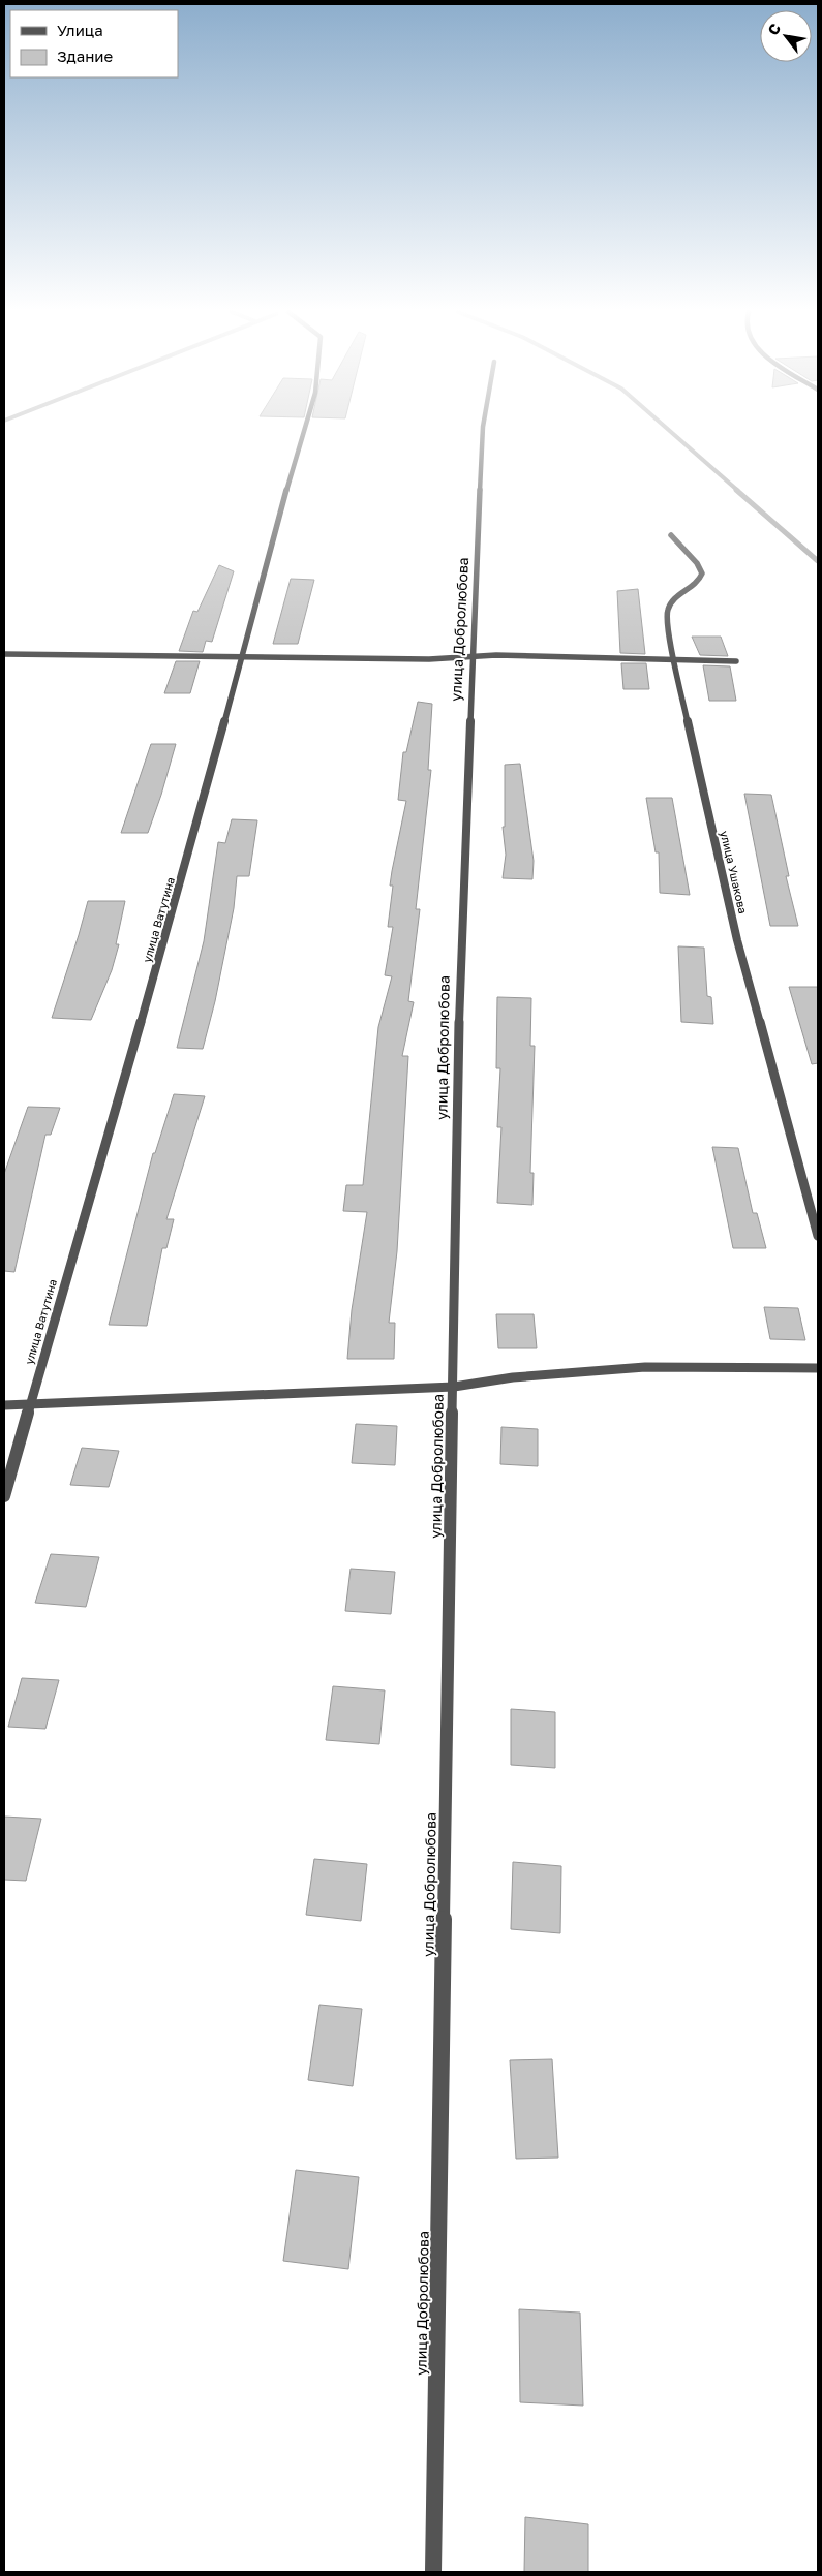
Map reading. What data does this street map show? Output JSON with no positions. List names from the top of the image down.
{
  "streets": {
    "street": ["улица Добролюбова", "улица Ушакова", "улица Ватутина"]
  },
  "legend": ["Улица", "Здание"],
  "north": "top left"
}
